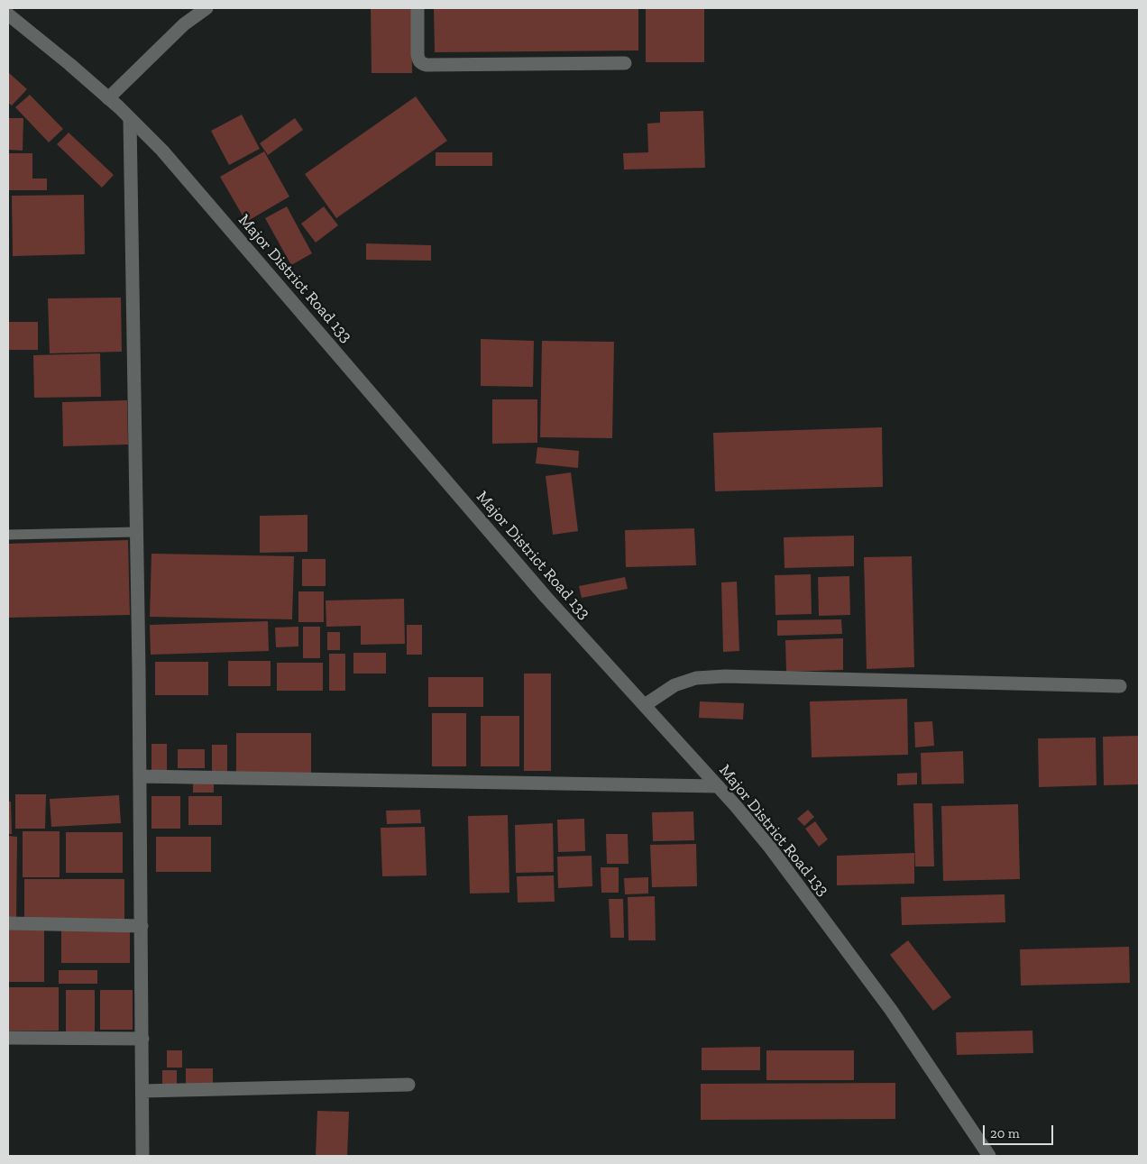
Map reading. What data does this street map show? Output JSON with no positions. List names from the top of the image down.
{
  "streets": {
    "street": ["Major District Road 133"]
  },
  "scale_bar": "20 m"
}
